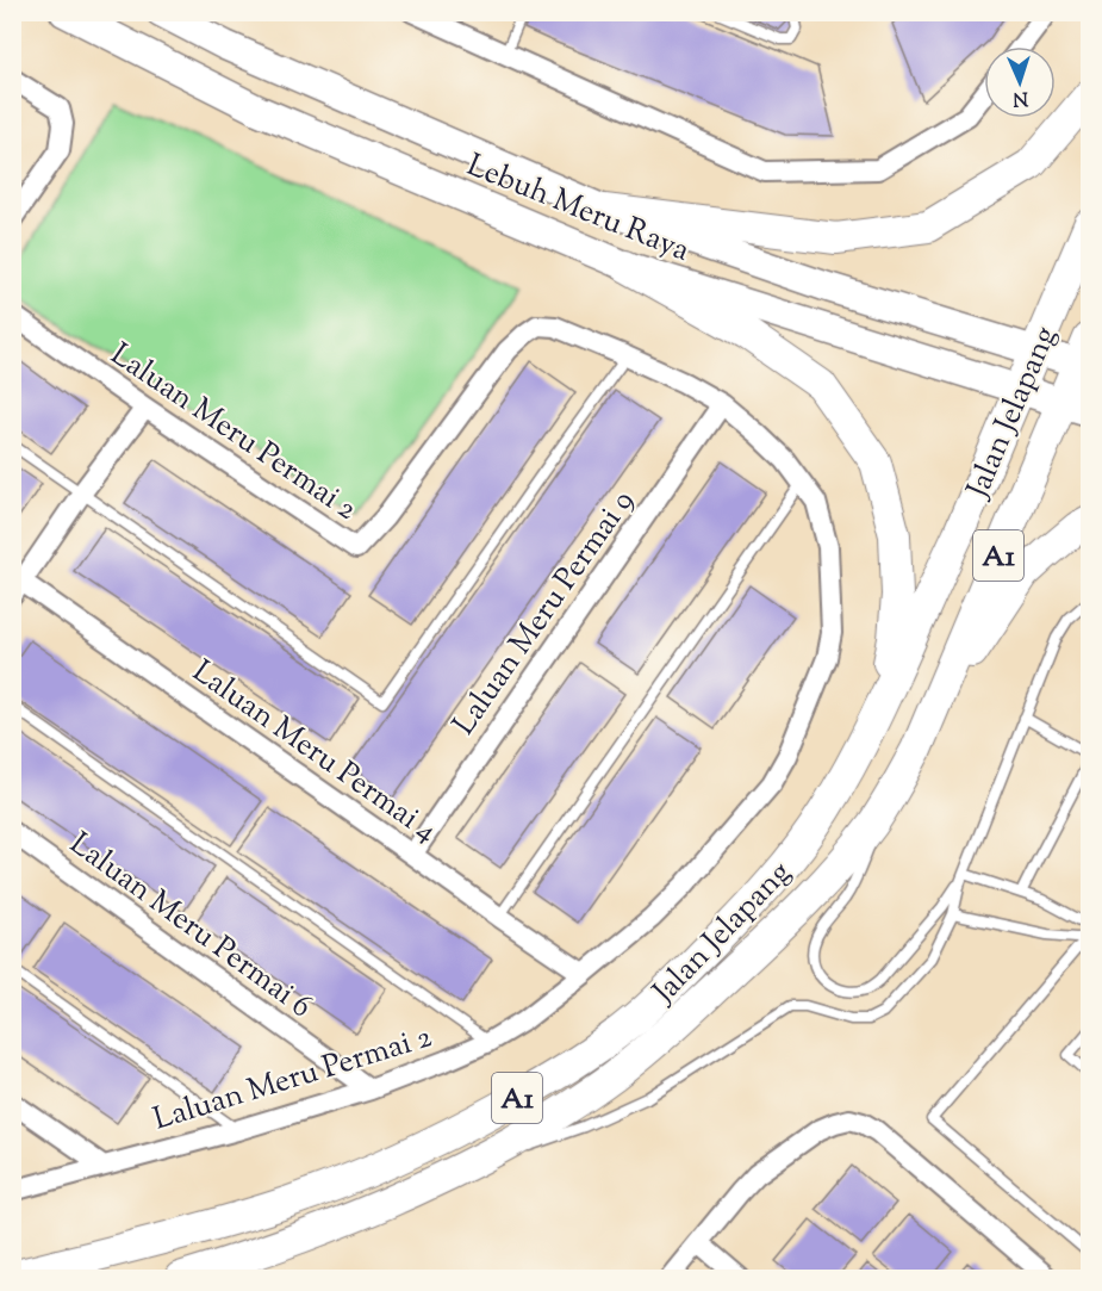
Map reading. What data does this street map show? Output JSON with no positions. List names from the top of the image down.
{
  "streets": {
    "main road": ["Lebuh Meru Raya", "Jalan Jelapang", "A1"],
    "street": [
      "Laluan Meru Permai 2",
      "Laluan Meru Permai 9",
      "Laluan Meru Permai 4",
      "Laluan Meru Permai 6"
    ]
  },
  "crossings": [
    ["Lebuh Meru Raya", "Jalan Jelapang"],
    ["Laluan Meru Permai 2", "Laluan Meru Permai 9"],
    ["Laluan Meru Permai 2", "Laluan Meru Permai 4"],
    ["Laluan Meru Permai 2", "Laluan Meru Permai 6"],
    ["Laluan Meru Permai 9", "Laluan Meru Permai 4"]
  ],
  "north": "bottom"
}
